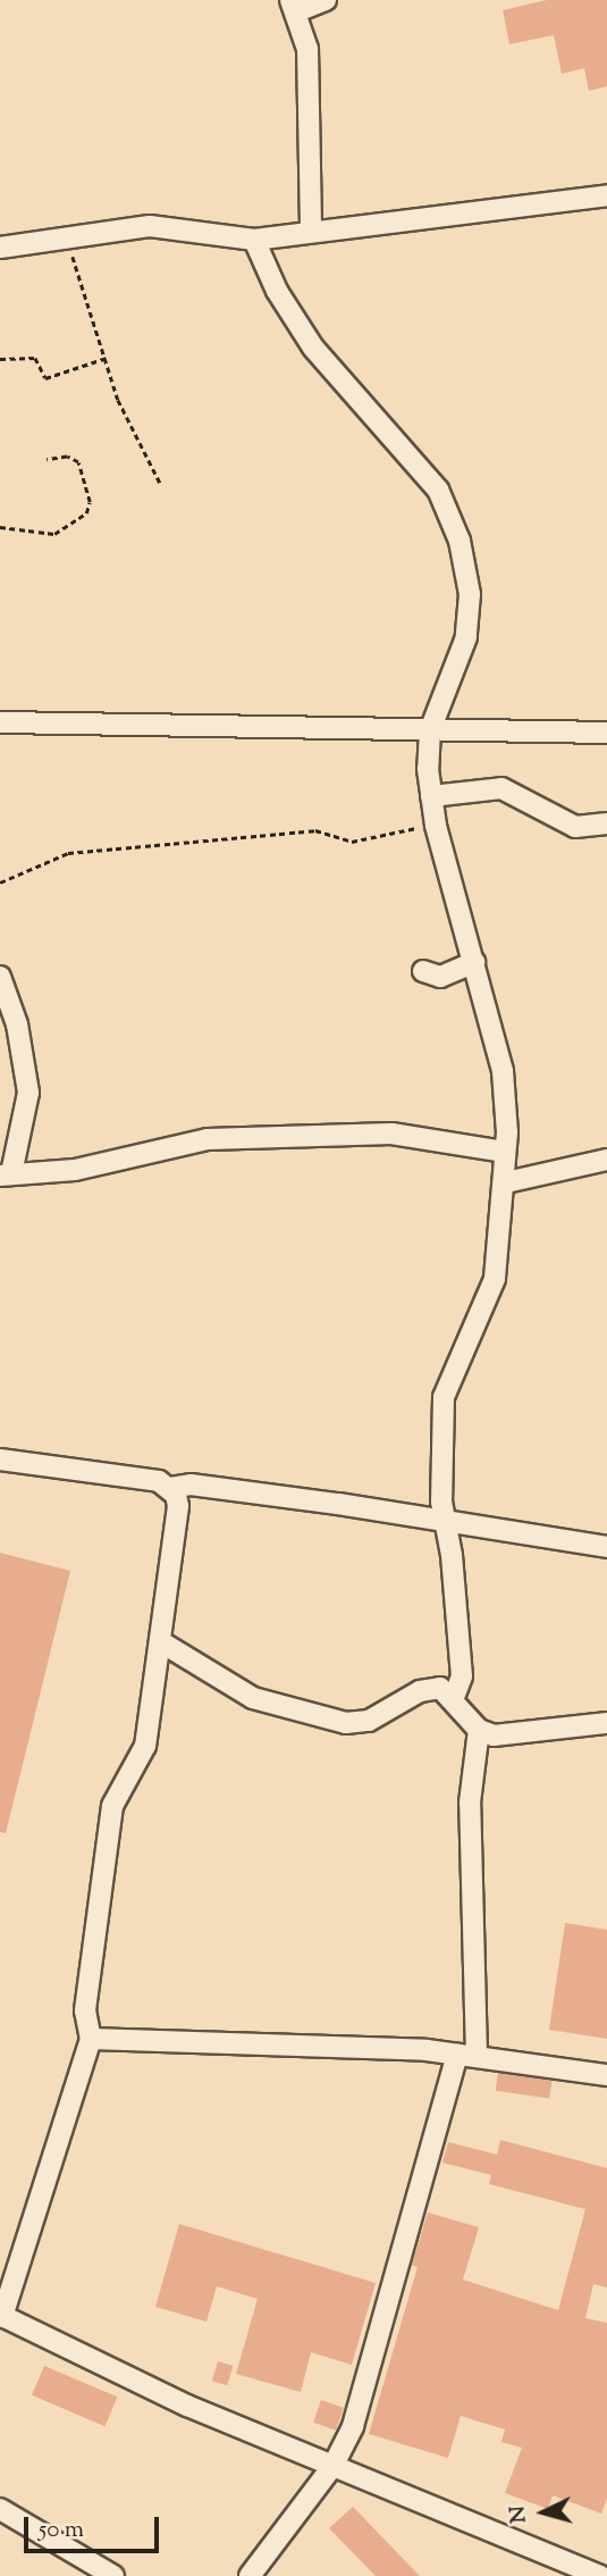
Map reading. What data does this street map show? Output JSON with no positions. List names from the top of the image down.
{
  "scale_bar": "50 m",
  "north": "left"
}
